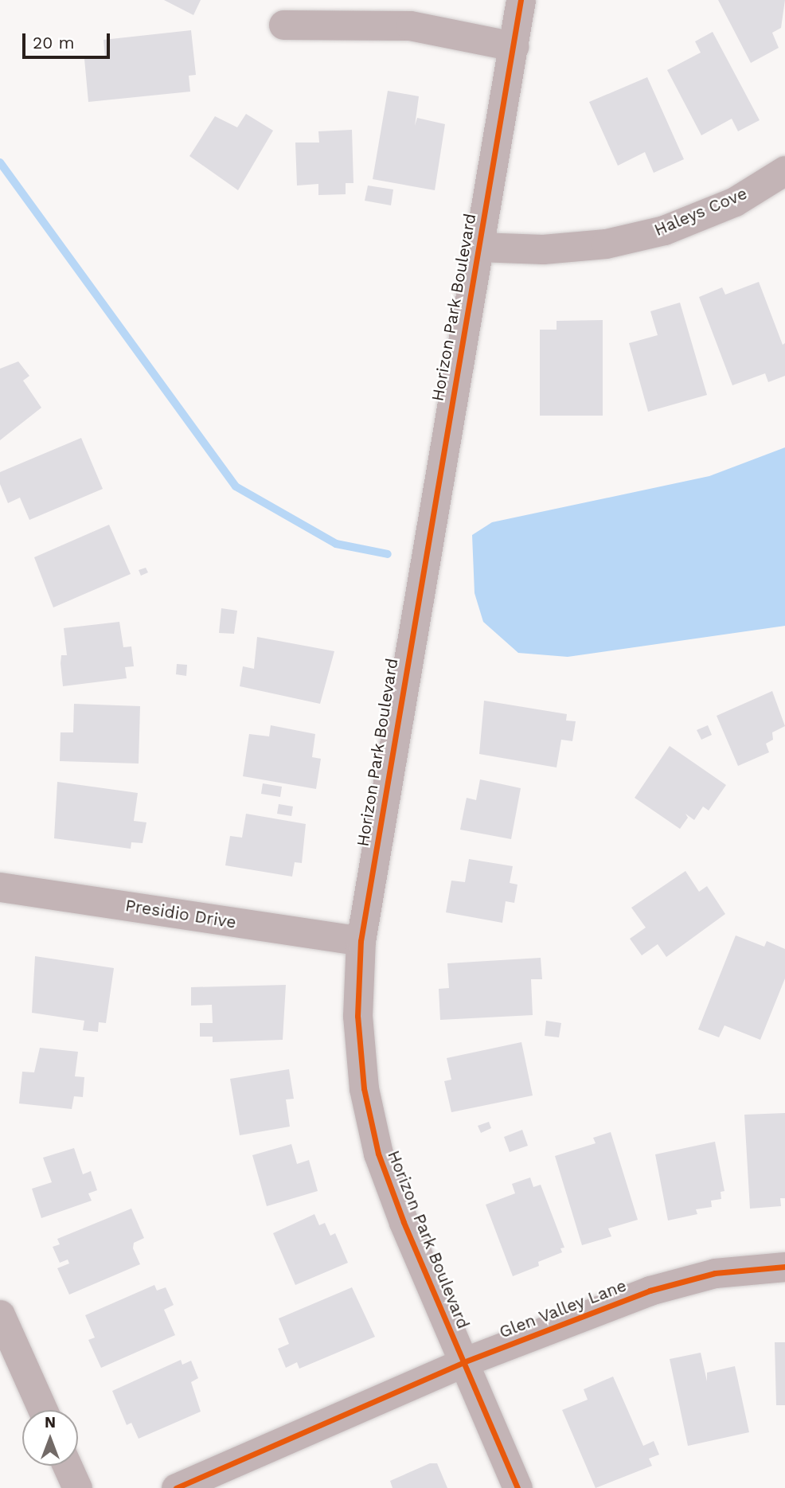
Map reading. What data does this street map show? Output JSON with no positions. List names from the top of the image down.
{
  "streets": {
    "street": [
      "Haleys Cove",
      "Horizon Park Boulevard",
      "Presidio Drive",
      "Glen Valley Lane"
    ]
  },
  "crossings": [
    ["Haleys Cove", "Horizon Park Boulevard"],
    ["Horizon Park Boulevard", "Presidio Drive"],
    ["Horizon Park Boulevard", "Glen Valley Lane"]
  ],
  "scale_bar": "20 m",
  "north": "top"
}
